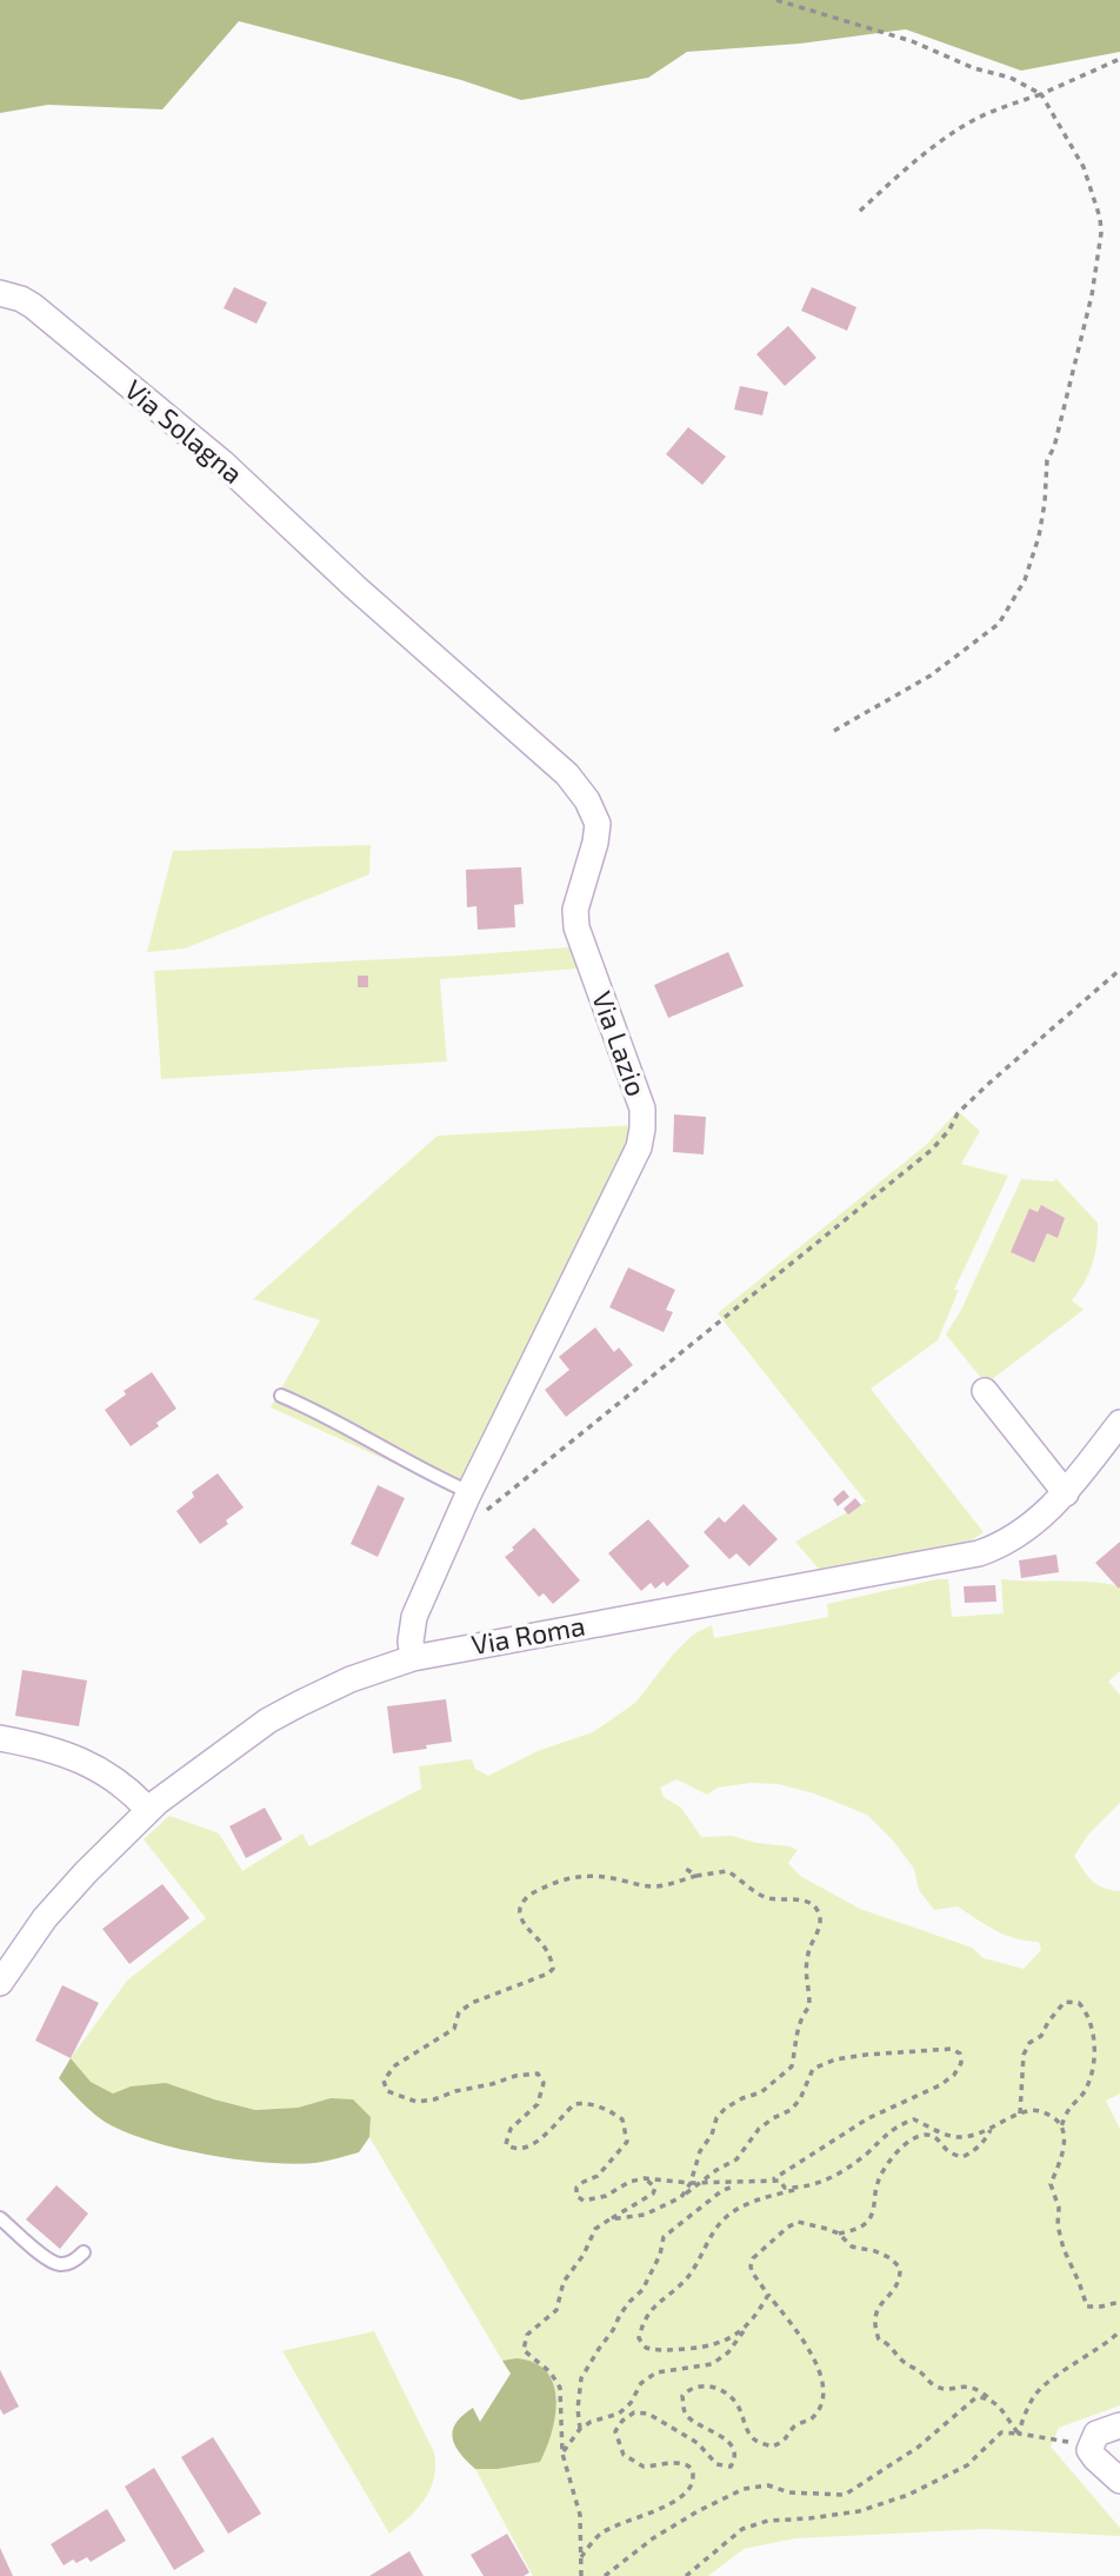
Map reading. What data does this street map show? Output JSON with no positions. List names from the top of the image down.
{
  "streets": {
    "street": ["Via Solagna", "Via Lazio", "Via Roma"]
  },
  "crossings": [
    ["Via Solagna", "Via Lazio"],
    ["Via Lazio", "Via Roma"]
  ]
}
